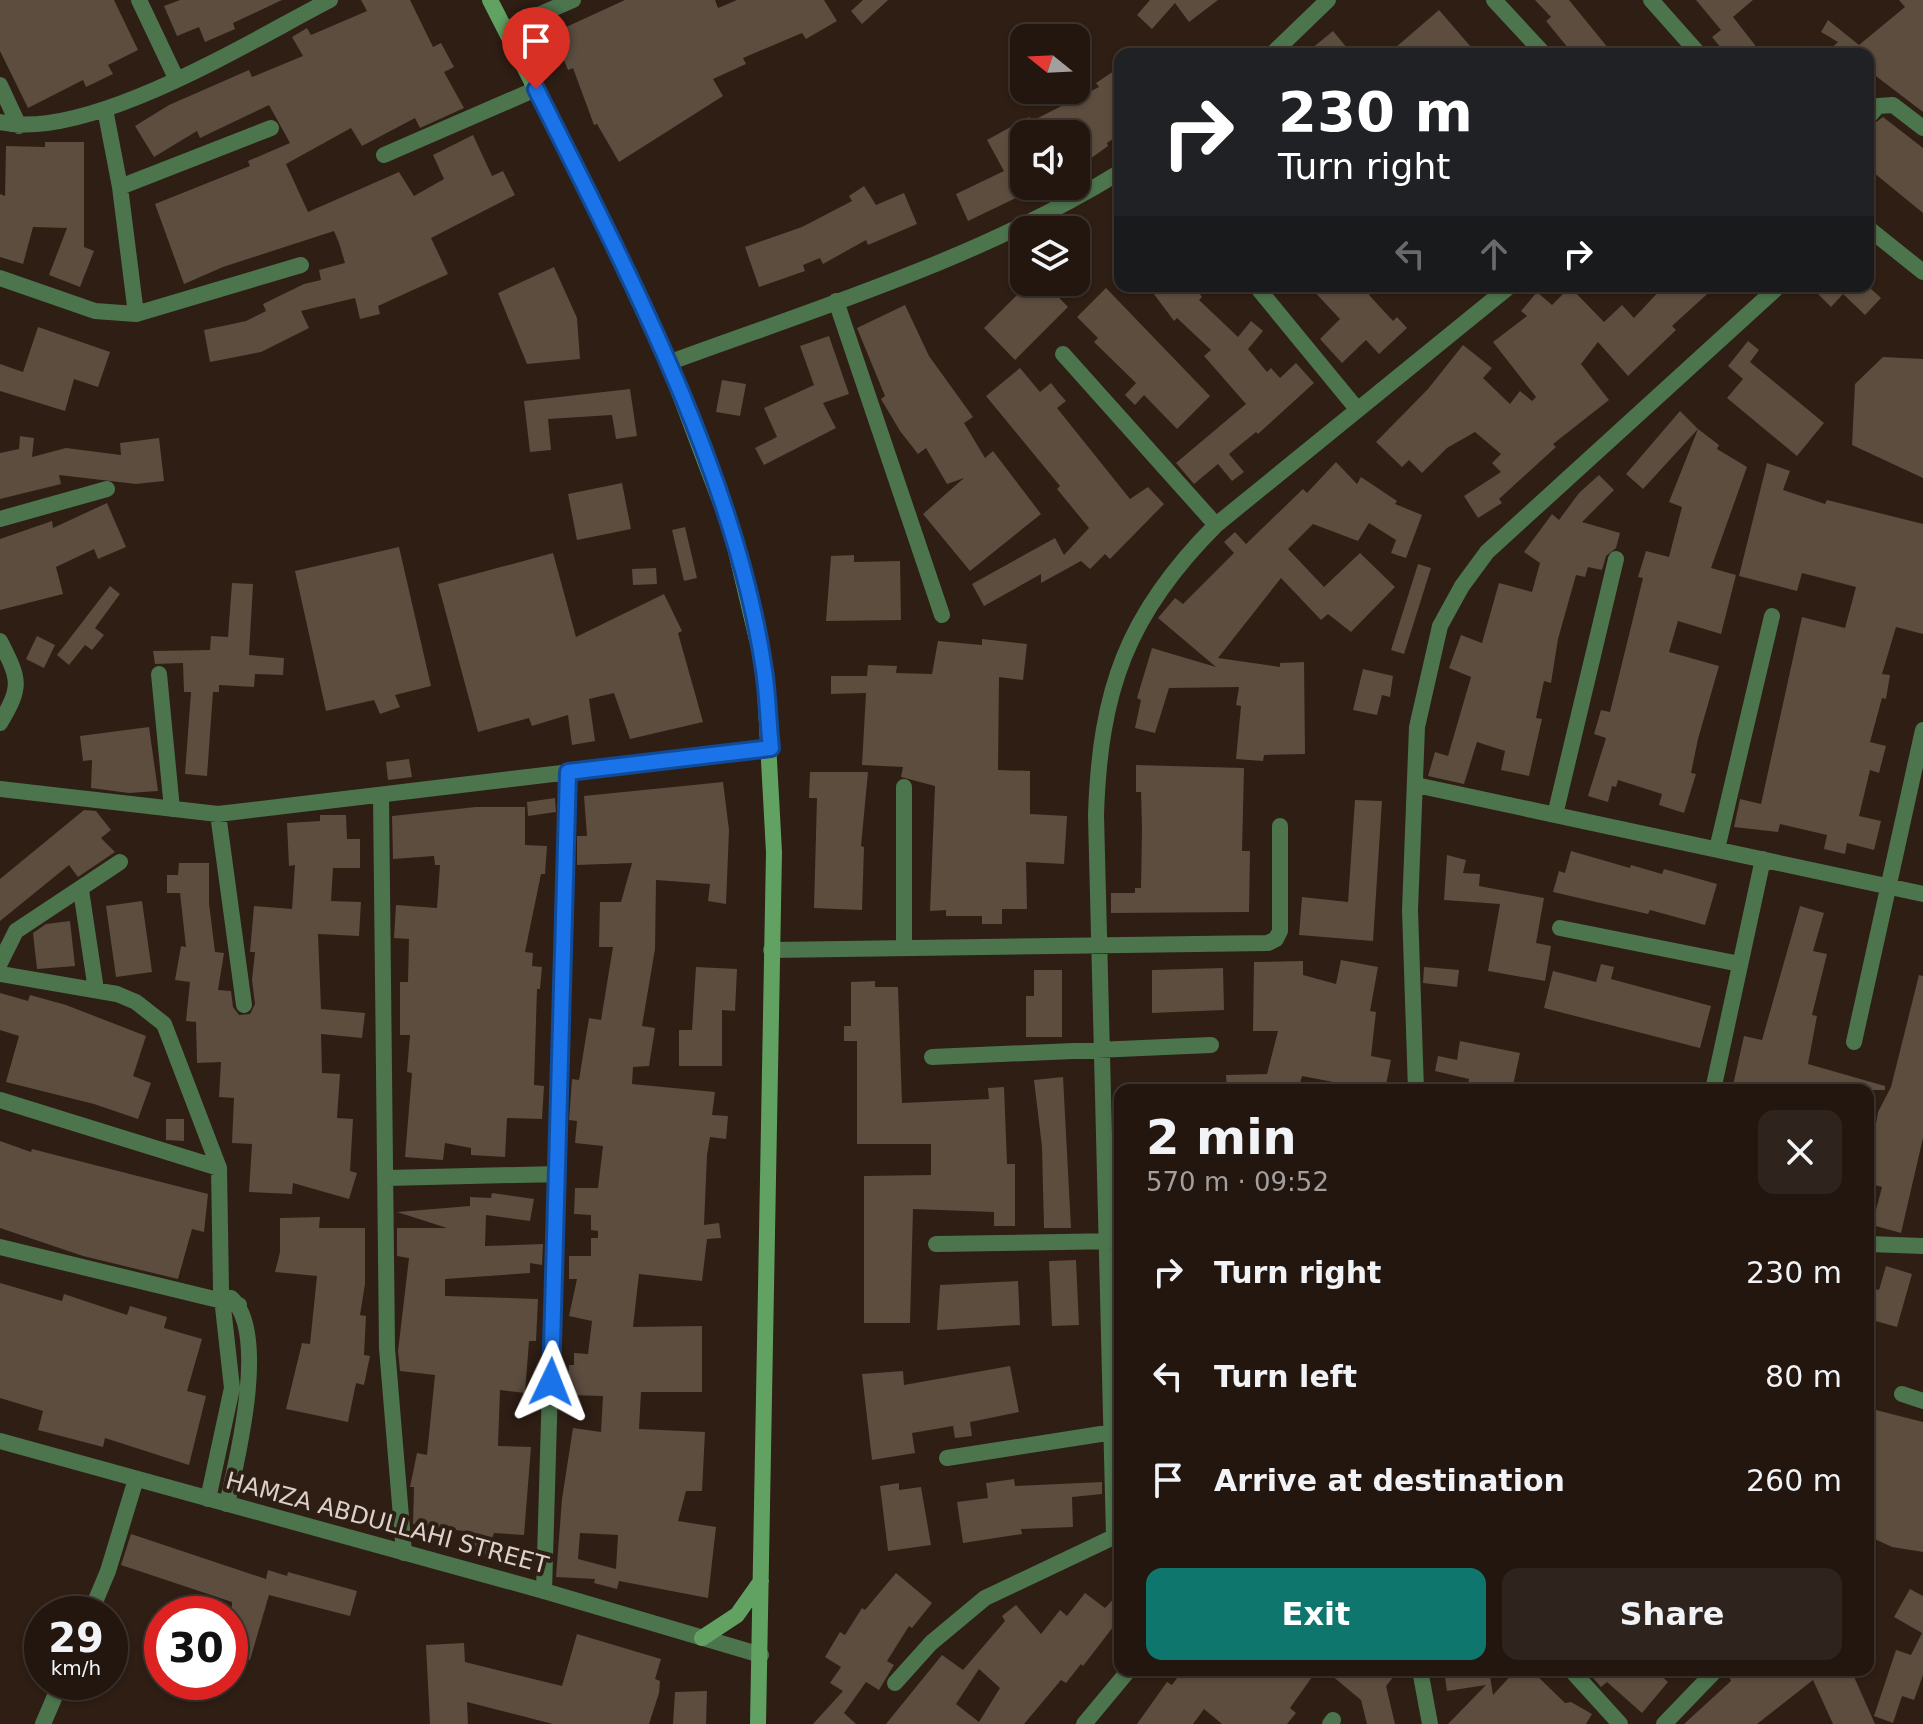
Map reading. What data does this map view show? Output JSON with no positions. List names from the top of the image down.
{
  "streets": {
    "street": ["HAMZA ABDULLAHI STREET"]
  },
  "north": "left",
  "page": {
    "turn": ["230 m", "Turn right"],
    "heading": ["2 min", "570 m · 09:52"],
    "list": [
      {
        "name": "Turn right",
        "value": "230 m"
      },
      {
        "name": "Turn left",
        "value": "80 m"
      },
      {
        "name": "Arrive at destination",
        "value": "260 m"
      }
    ],
    "buttons": ["Exit", "Share"],
    "speed": "29 km/h",
    "limit": "30"
  }
}
